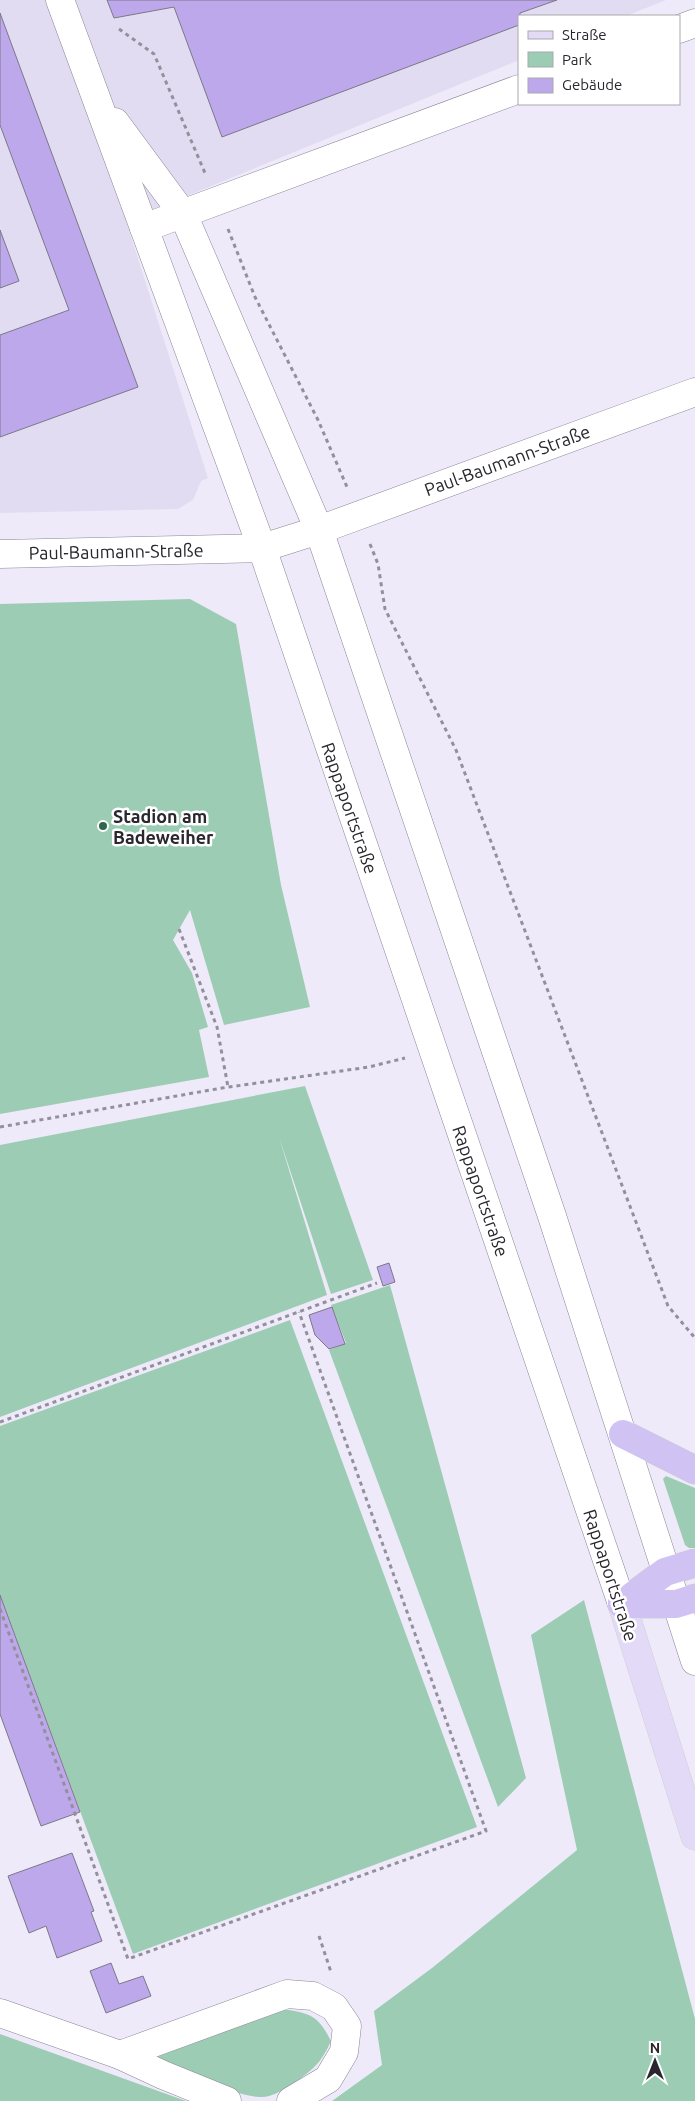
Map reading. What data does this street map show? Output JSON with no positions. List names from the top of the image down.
{
  "streets": {
    "main road": ["Paul-Baumann-Straße", "Rappaportstraße"]
  },
  "crossings": [
    ["Paul-Baumann-Straße", "Rappaportstraße"]
  ],
  "places": ["Stadion am Badeweiher"],
  "legend": ["Straße", "Park", "Gebäude"],
  "north": "top"
}
